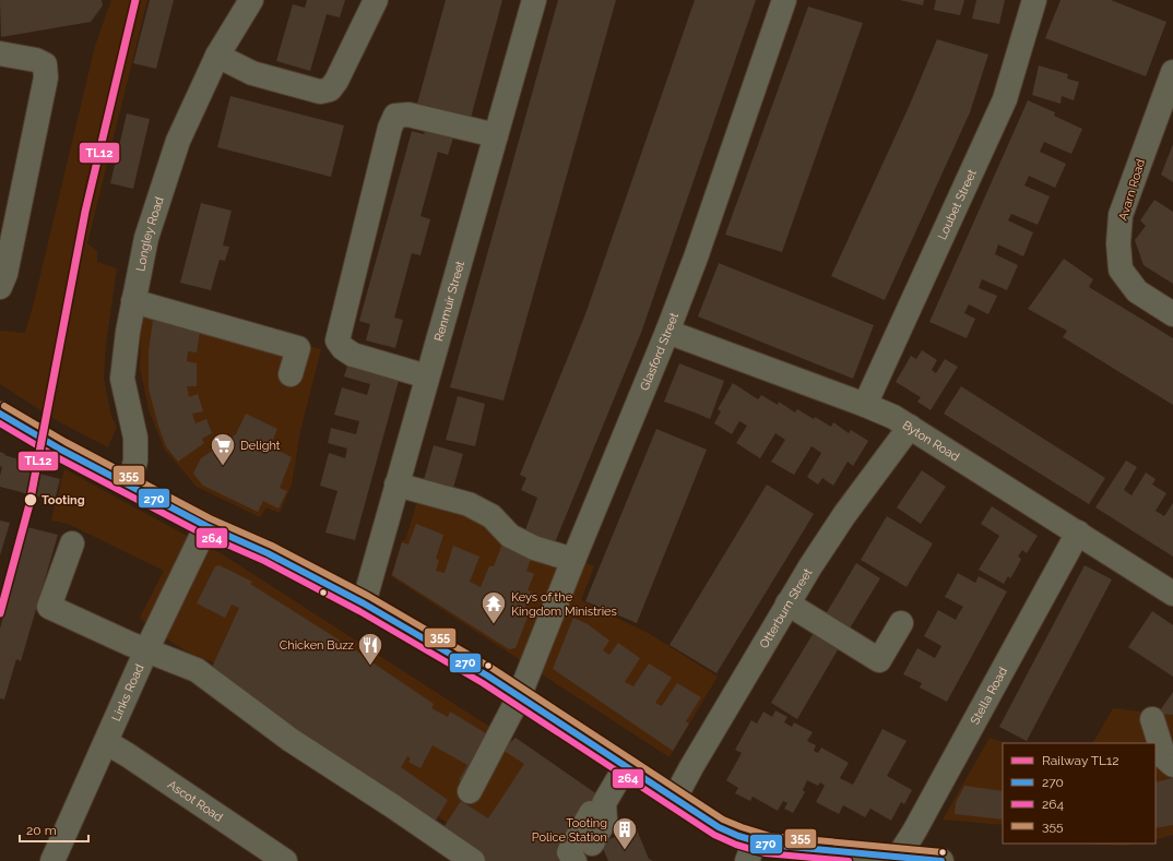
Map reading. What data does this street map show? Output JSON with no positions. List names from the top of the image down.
{
  "streets": {
    "street": [
      "Avarn Road",
      "Loubet Street",
      "Longley Road",
      "Renmuir Street",
      "Glasford Street",
      "Byton Road",
      "Otterburn Street",
      "Links Road",
      "Stella Road",
      "Ascot Road"
    ]
  },
  "crossings": [
    ["Loubet Street", "Byton Road"],
    ["Glasford Street", "Byton Road"],
    ["Byton Road", "Otterburn Street"],
    ["Byton Road", "Stella Road"],
    ["Links Road", "Ascot Road"]
  ],
  "places": {
    "supermarket": ["Delight"],
    "other": ["Tooting"],
    "temple": ["Keys of the Kingdom Ministries"],
    "restaurant": ["Chicken Buzz"],
    "building": ["Tooting Police Station"]
  },
  "lines": [
    "rail line TL12",
    "transit line 355",
    "transit line 270",
    "transit line 264"
  ],
  "legend": [
    "Railway TL12",
    "270",
    "264",
    "355"
  ],
  "scale_bar": "20 m"
}
